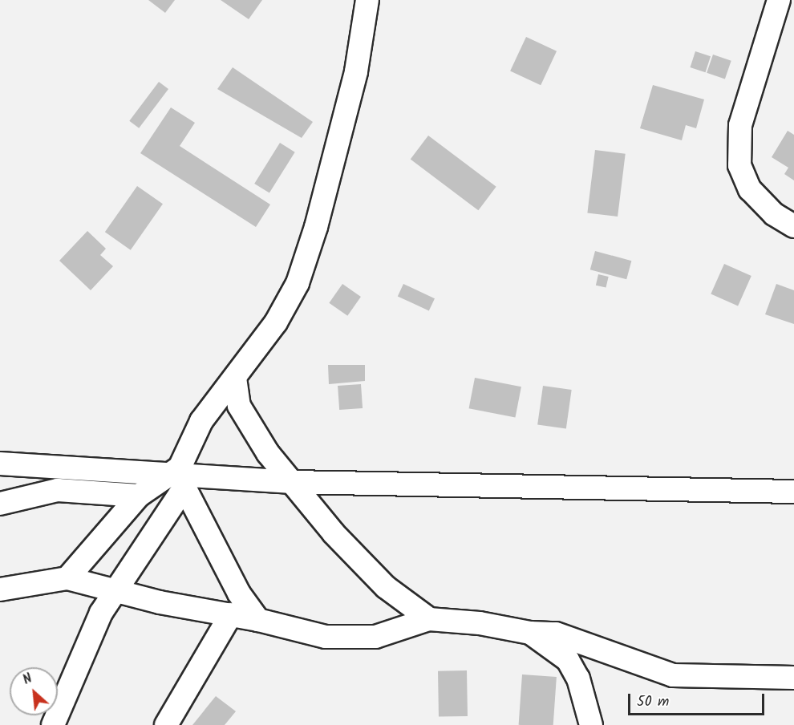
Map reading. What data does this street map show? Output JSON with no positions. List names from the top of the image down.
{
  "scale_bar": "50 m",
  "north": "top left"
}
